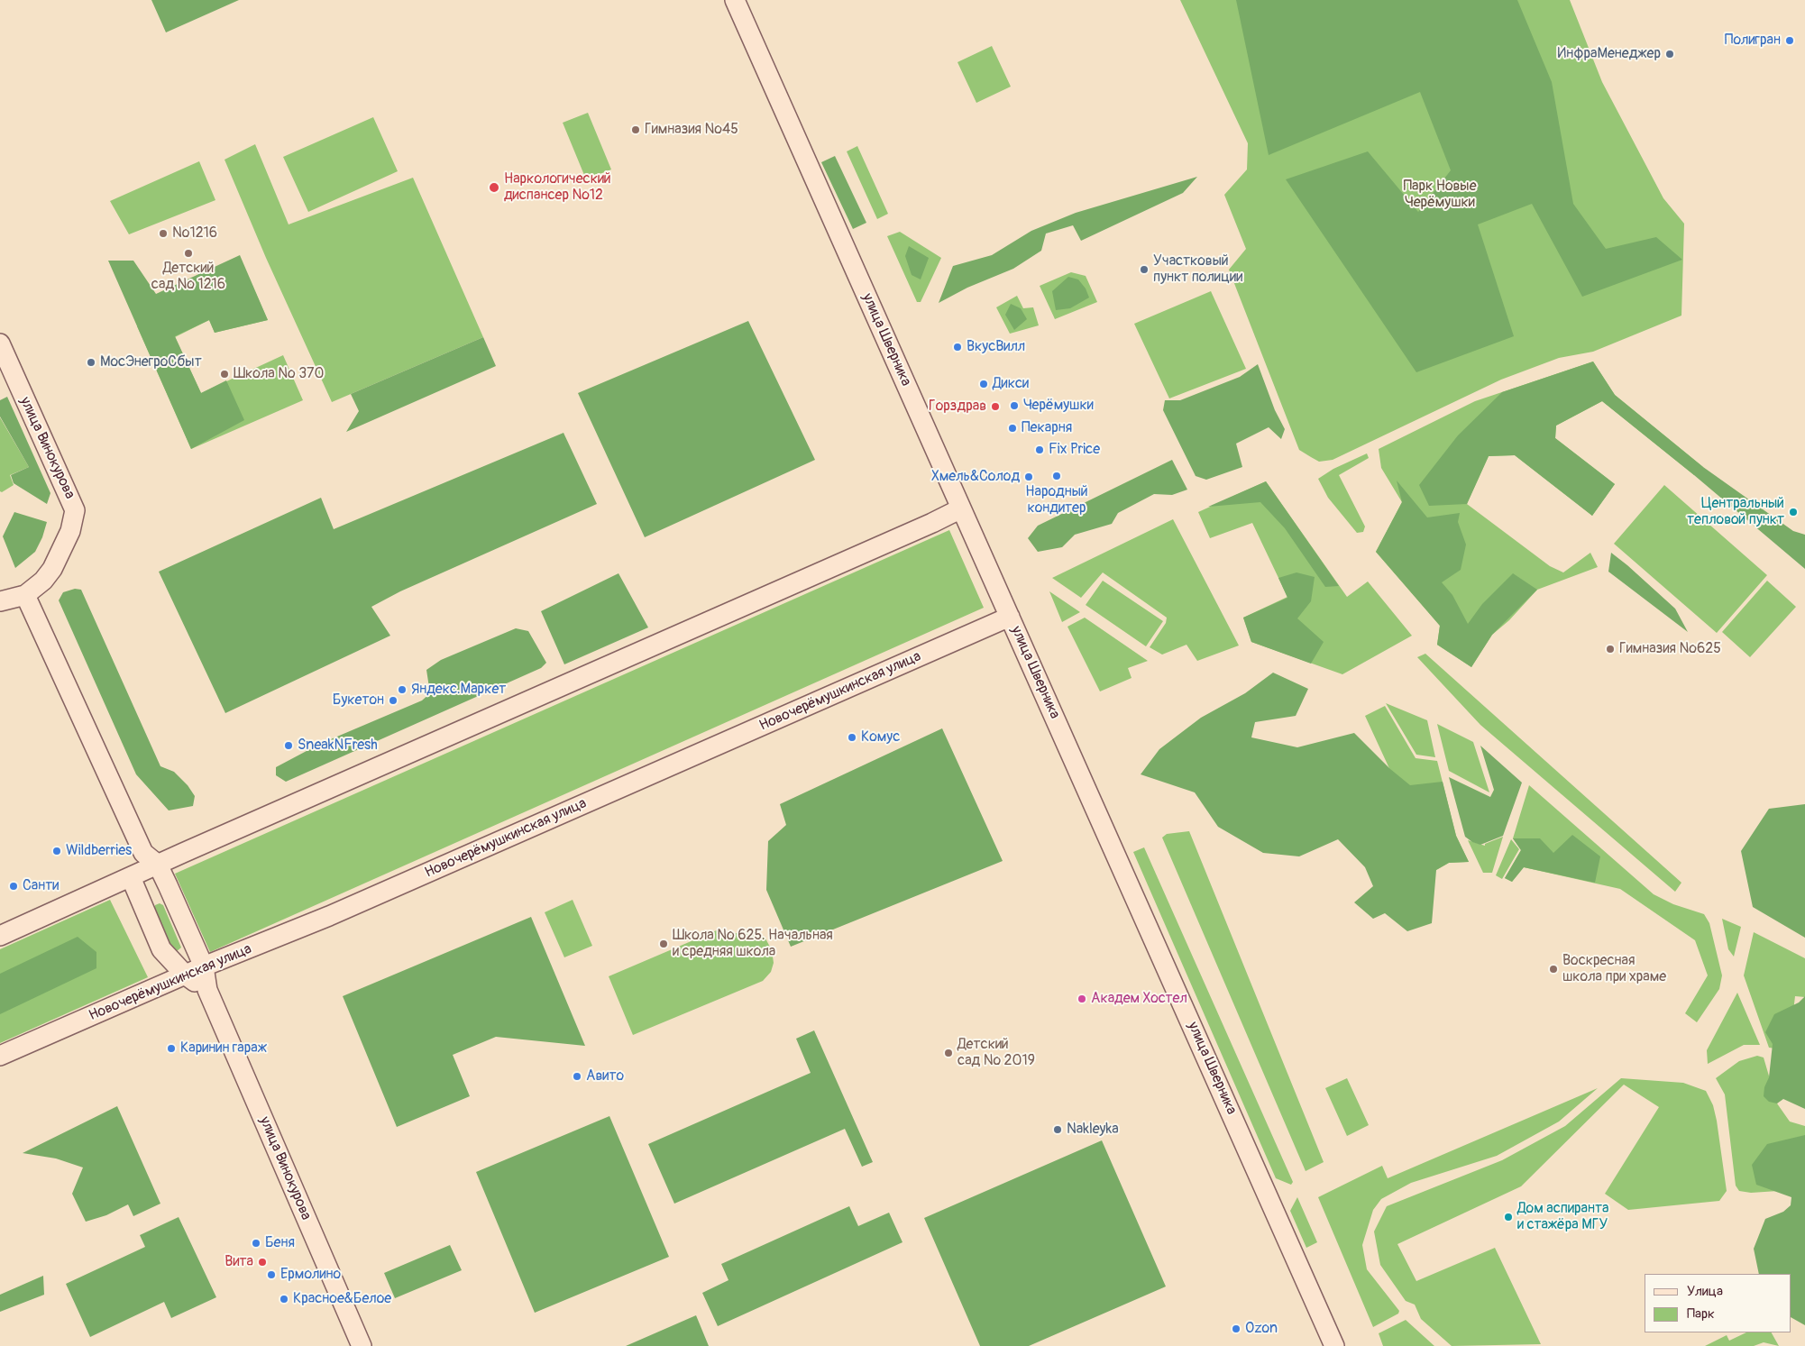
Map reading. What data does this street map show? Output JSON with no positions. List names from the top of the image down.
{
  "streets": {
    "street": ["улица Шверника", "улица Винокурова", "Новочерёмушкинская улица"]
  },
  "crossings": [
    ["улица Шверника", "Новочерёмушкинская улица"],
    ["улица Винокурова", "Новочерёмушкинская улица"]
  ],
  "parks": ["Парк Новые Черёмушки"],
  "places": [
    "Полигран",
    "ИнфраМенеджер",
    "Гимназия №45",
    "Наркологический диспансер №12",
    "№1216",
    "Детский сад № 1216",
    "Участковый пункт полиции",
    "ВкусВилл",
    "МосЭнегроСбыт",
    "Школа № 370",
    "Дикси",
    "Черёмушки",
    "Горздрав",
    "Пекарня",
    "Fix Price",
    "Народный кондитер",
    "Хмель&Солод",
    "Центральный тепловой пункт",
    "Гимназия №625",
    "Яндекс.Маркет",
    "Букетон",
    "Комус",
    "SneakNFresh",
    "Wildberries",
    "Санти",
    "Школа № 625. Начальная и средняя школа",
    "Воскресная школа при храме",
    "Академ Хостел",
    "Каринин гараж",
    "Детский сад № 2019",
    "Авито",
    "Nakleyka",
    "Дом аспиранта и стажёра МГУ",
    "Беня",
    "Вита",
    "Ермолино",
    "Красное&Белое",
    "Ozon"
  ],
  "legend": ["Улица", "Парк"]
}
